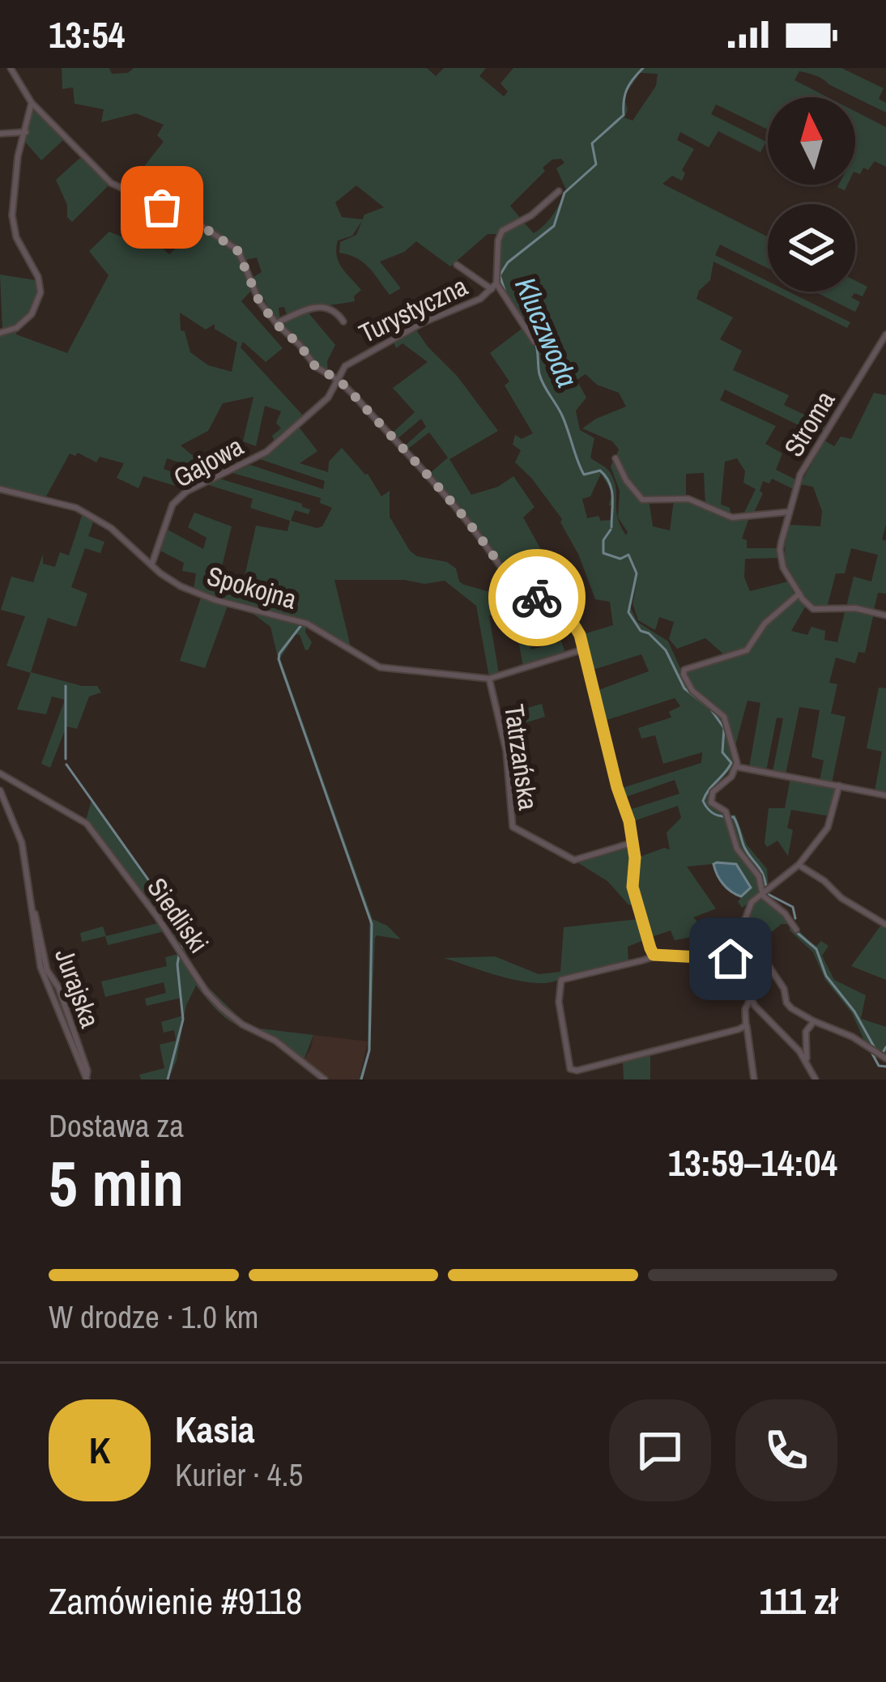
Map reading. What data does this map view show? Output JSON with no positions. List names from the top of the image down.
{
  "streets": {
    "street": [
      "Turystyczna",
      "Stroma",
      "Gajowa",
      "Spokojna",
      "Tatrzańska",
      "Siedliski",
      "Jurajska"
    ]
  },
  "crossings": [
    ["Turystyczna", "Gajowa"],
    ["Gajowa", "Spokojna"],
    ["Spokojna", "Tatrzańska"]
  ],
  "water": ["Kluczwoda"],
  "north": "top",
  "page": {
    "status": "13:54",
    "heading": ["5 min", "Dostawa za", "13:59–14:04"],
    "panel": [
      "Kasia",
      "Kurier · 4.5",
      "Zamówienie #9118",
      "111 zł"
    ],
    "bar": "W drodze · 1.0 km",
    "round": "K"
  }
}
